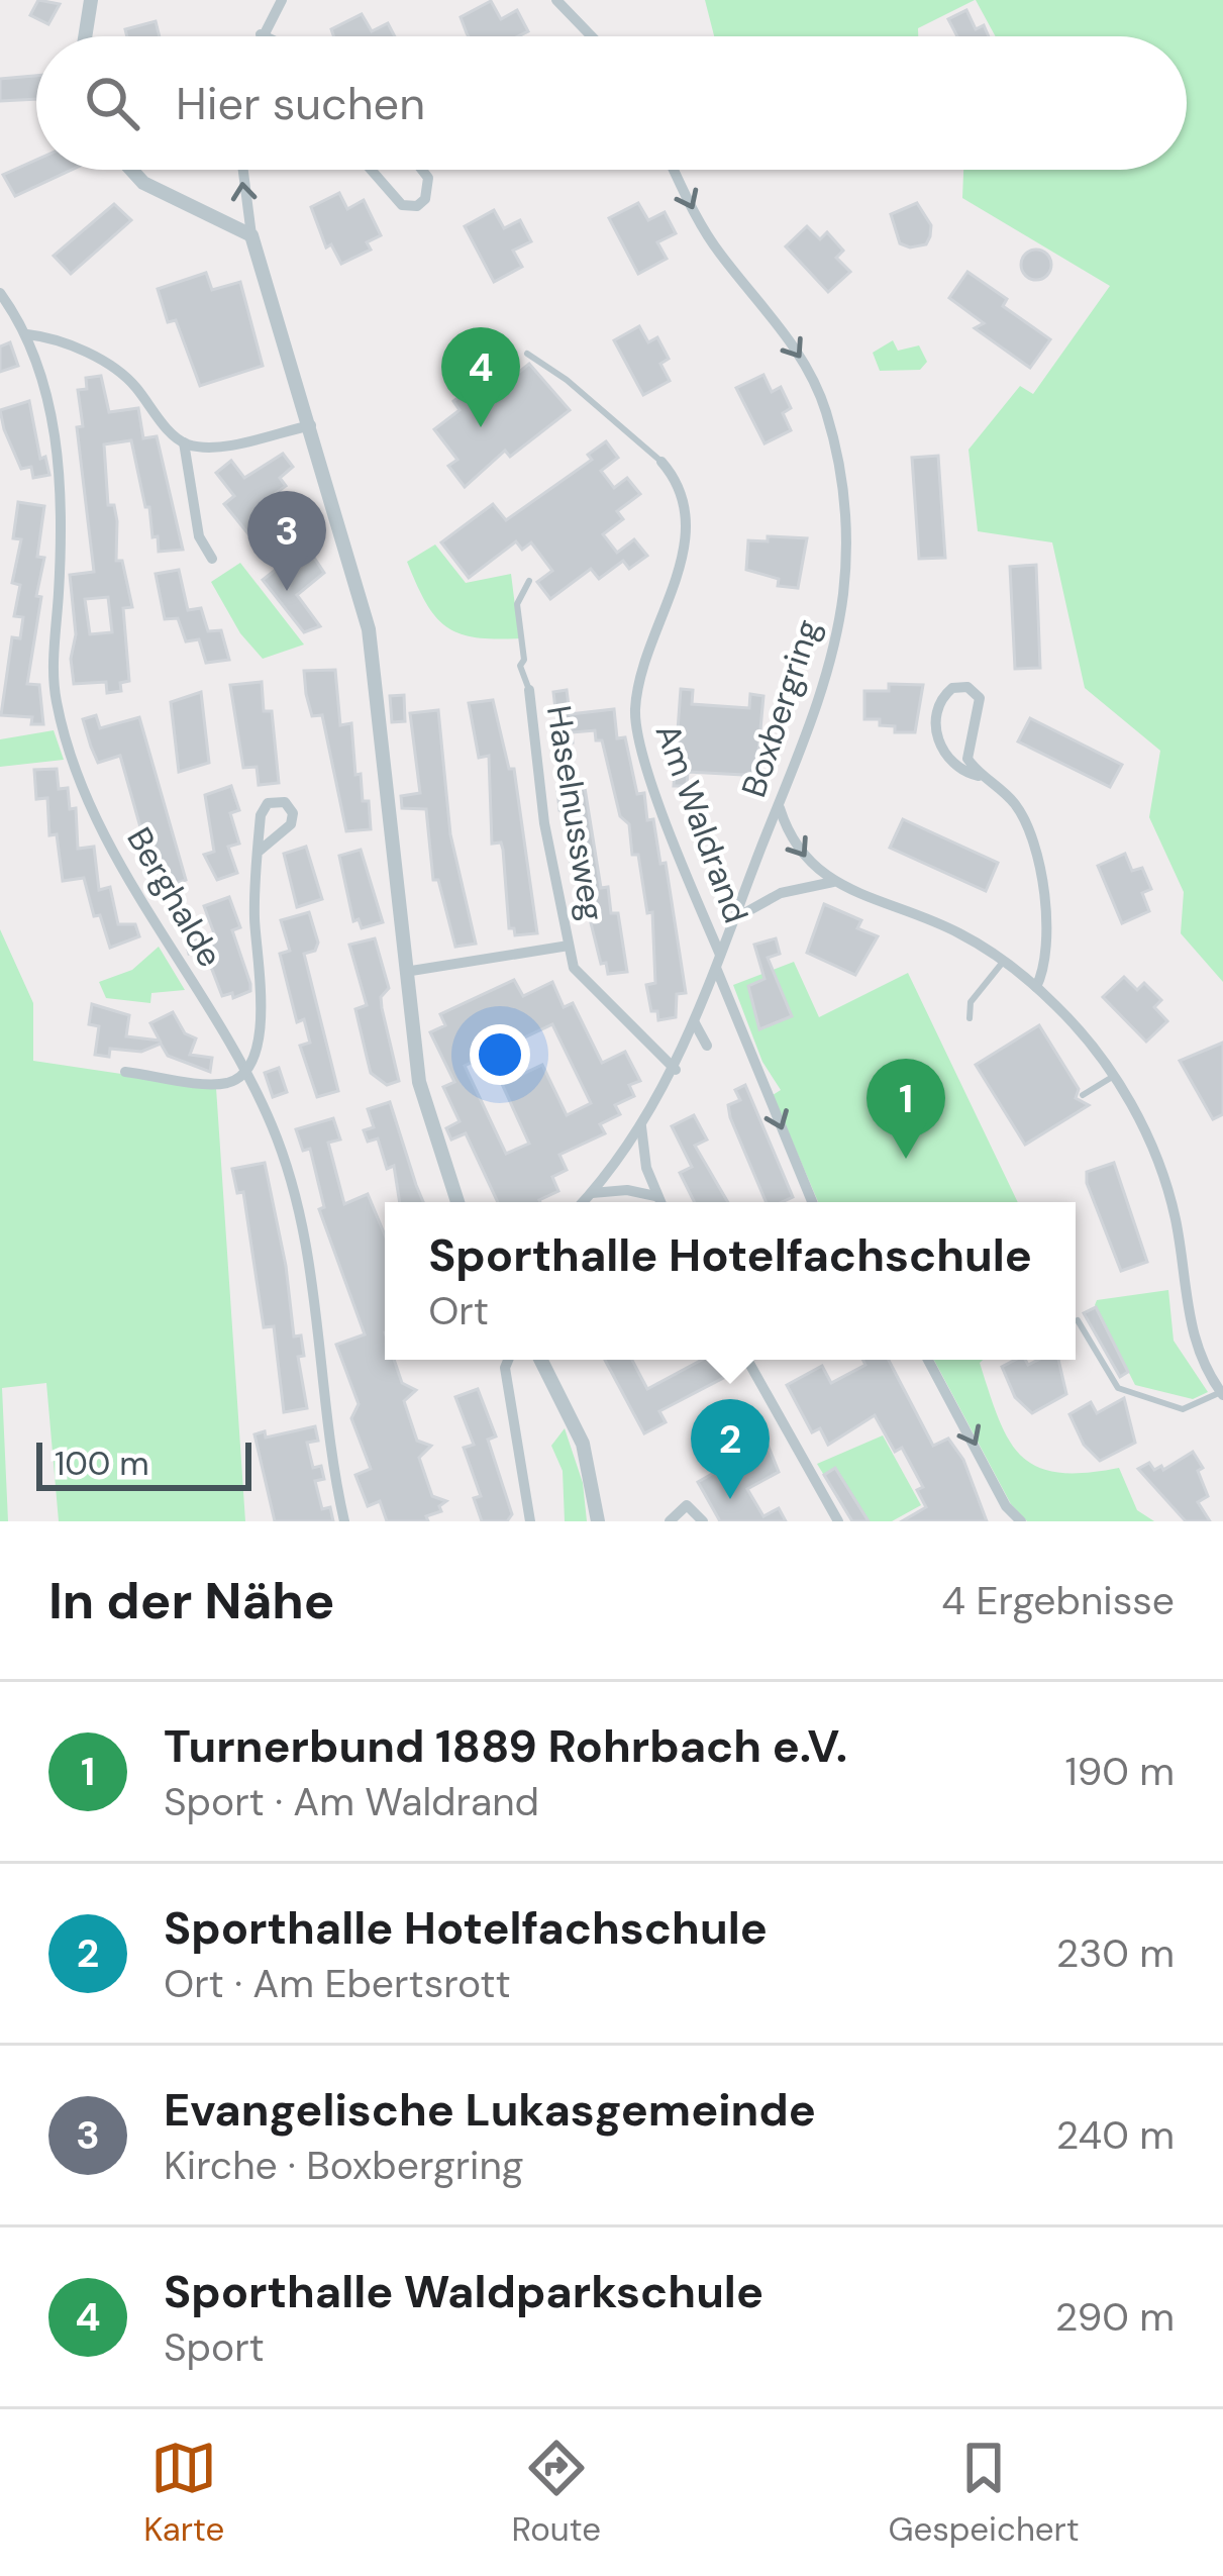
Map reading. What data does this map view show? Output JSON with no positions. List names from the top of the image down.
{
  "streets": {
    "street": [
      "Boxbergring",
      "Haselnussweg",
      "Am Waldrand",
      "Berghalde"
    ]
  },
  "crossings": [
    ["Boxbergring", "Haselnussweg"],
    ["Boxbergring", "Am Waldrand"]
  ],
  "one_way": ["Boxbergring"],
  "scale_bar": "100 m",
  "page": {
    "search": "Hier suchen",
    "pins": [
      "4",
      "3",
      "1",
      "2"
    ],
    "popup": ["Sporthalle Hotelfachschule", "Ort"],
    "scale": "100 m",
    "heading": ["In der Nähe", "4 Ergebnisse"],
    "list": [
      {
        "mark": "1",
        "name": "Turnerbund 1889 Rohrbach e.V.",
        "note": "Sport · Am Waldrand",
        "value": "190 m"
      },
      {
        "mark": "2",
        "name": "Sporthalle Hotelfachschule",
        "note": "Ort · Am Ebertsrott",
        "value": "230 m"
      },
      {
        "mark": "3",
        "name": "Evangelische Lukasgemeinde",
        "note": "Kirche · Boxbergring",
        "value": "240 m"
      },
      {
        "mark": "4",
        "name": "Sporthalle Waldparkschule",
        "note": "Sport",
        "value": "290 m"
      }
    ],
    "nav": ["Karte", "Route", "Gespeichert"]
  }
}
